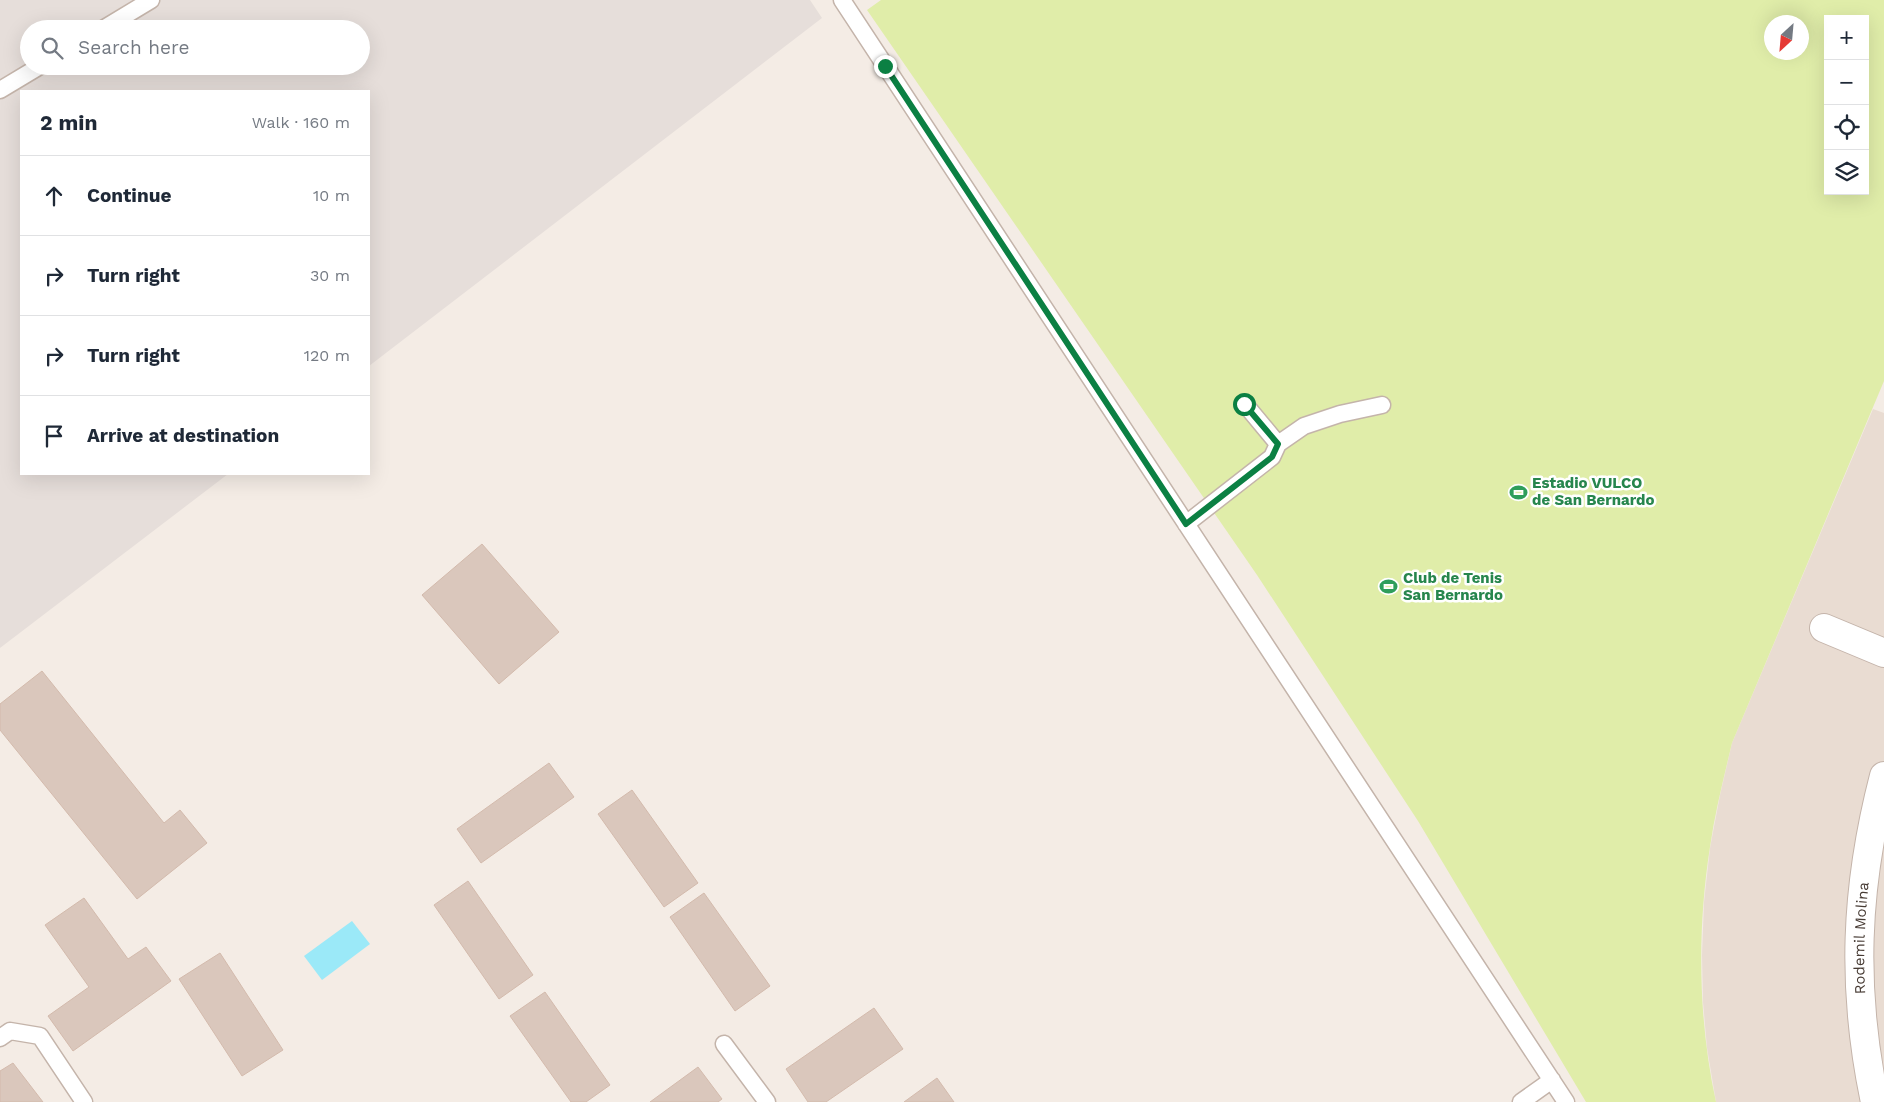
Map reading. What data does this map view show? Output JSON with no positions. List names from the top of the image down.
{
  "streets": {
    "street": ["Rodemil Molina"]
  },
  "places": {
    "sports": ["Estadio VULCO de San Bernardo", "Club de Tenis San Bernardo"]
  },
  "north": "bottom left",
  "page": {
    "map_buttons": ["+", "−"],
    "search": "Search here",
    "heading": ["2 min", "Walk · 160 m"],
    "list": [
      ["Continue", "10 m"],
      ["Turn right", "30 m"],
      ["Turn right", "120 m"],
      "Arrive at destination"
    ]
  }
}
